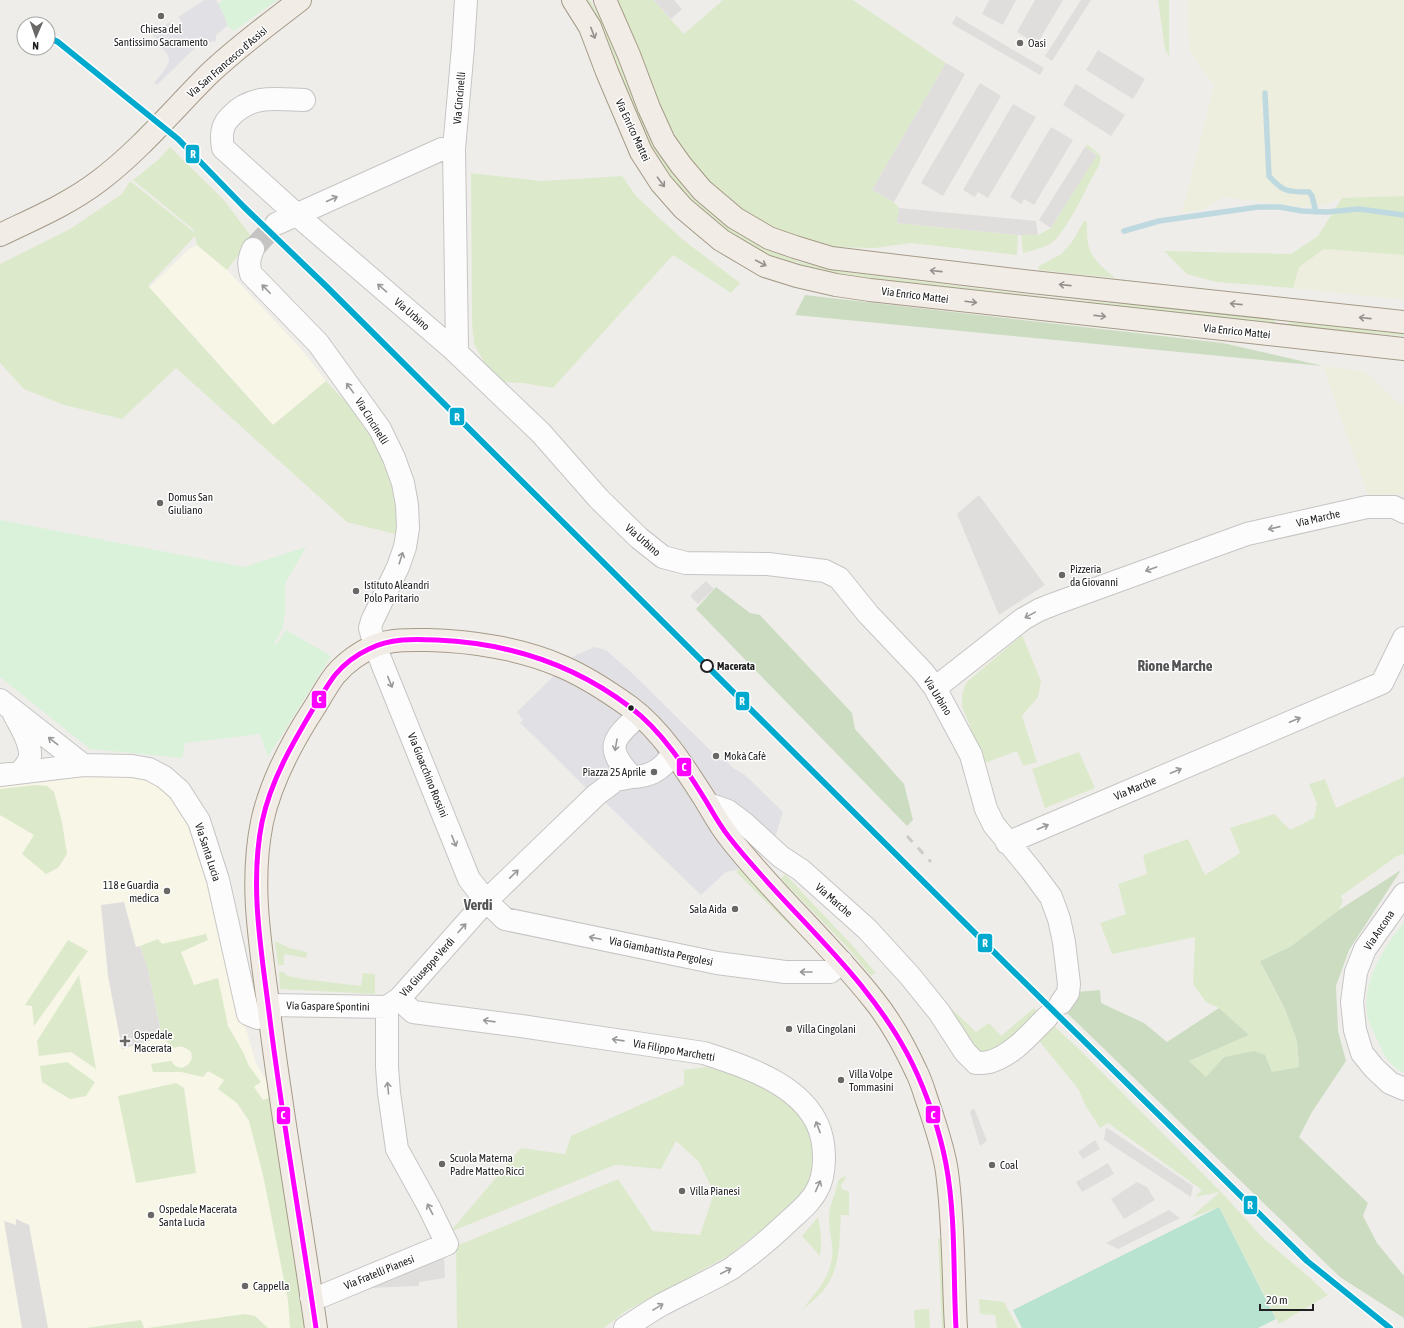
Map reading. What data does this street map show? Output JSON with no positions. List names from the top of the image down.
{
  "streets": {
    "main road": ["Via San Francesco d'Assisi", "Via Enrico Mattei"],
    "street": [
      "Via Cincinelli",
      "Via Urbino",
      "Via Marche",
      "Via Gioacchino Rossini",
      "Via Santa Lucia",
      "Via Ancona",
      "Via Giambattista Pergolesi",
      "Via Giuseppe Verdi",
      "Via Gaspare Spontini",
      "Via Filippo Marchetti",
      "Via Fratelli Pianesi"
    ]
  },
  "crossings": [
    ["Via Cincinelli", "Via Urbino"],
    ["Via Cincinelli", "Via Gioacchino Rossini"],
    ["Via Urbino", "Via Marche"],
    ["Via Gioacchino Rossini", "Via Giambattista Pergolesi"],
    ["Via Gioacchino Rossini", "Via Giuseppe Verdi"],
    ["Via Santa Lucia", "Via Gaspare Spontini"],
    ["Via Giambattista Pergolesi", "Via Giuseppe Verdi"],
    ["Via Giuseppe Verdi", "Via Gaspare Spontini"],
    ["Via Giuseppe Verdi", "Via Filippo Marchetti"],
    ["Via Giuseppe Verdi", "Via Fratelli Pianesi"],
    ["Via Gaspare Spontini", "Via Filippo Marchetti"],
    ["Via Gaspare Spontini", "Via Fratelli Pianesi"],
    ["Via Filippo Marchetti", "Via Fratelli Pianesi"]
  ],
  "one_way": ["Via Gioacchino Rossini", "Via Giambattista Pergolesi", "Via Giuseppe Verdi"],
  "districts": ["Rione Marche", "Verdi"],
  "places": {
    "other": [
      "Chiesa del Santissimo Sacramento",
      "Oasi",
      "Domus San Giuliano",
      "Pizzeria da Giovanni",
      "Istituto Aleandri Polo Paritario",
      "Macerata",
      "Mokà Cafè",
      "Piazza 25 Aprile",
      "118 e Guardia medica",
      "Sala Aida",
      "Villa Cingolani",
      "Villa Volpe Tommasini",
      "Scuola Materna Padre Matteo Ricci",
      "Coal",
      "Villa Pianesi",
      "Ospedale Macerata Santa Lucia",
      "Cappella"
    ],
    "health": ["Ospedale Macerata"]
  },
  "lines": ["transit line R", "transit line C"],
  "scale_bar": "20 m",
  "north": "bottom"
}
